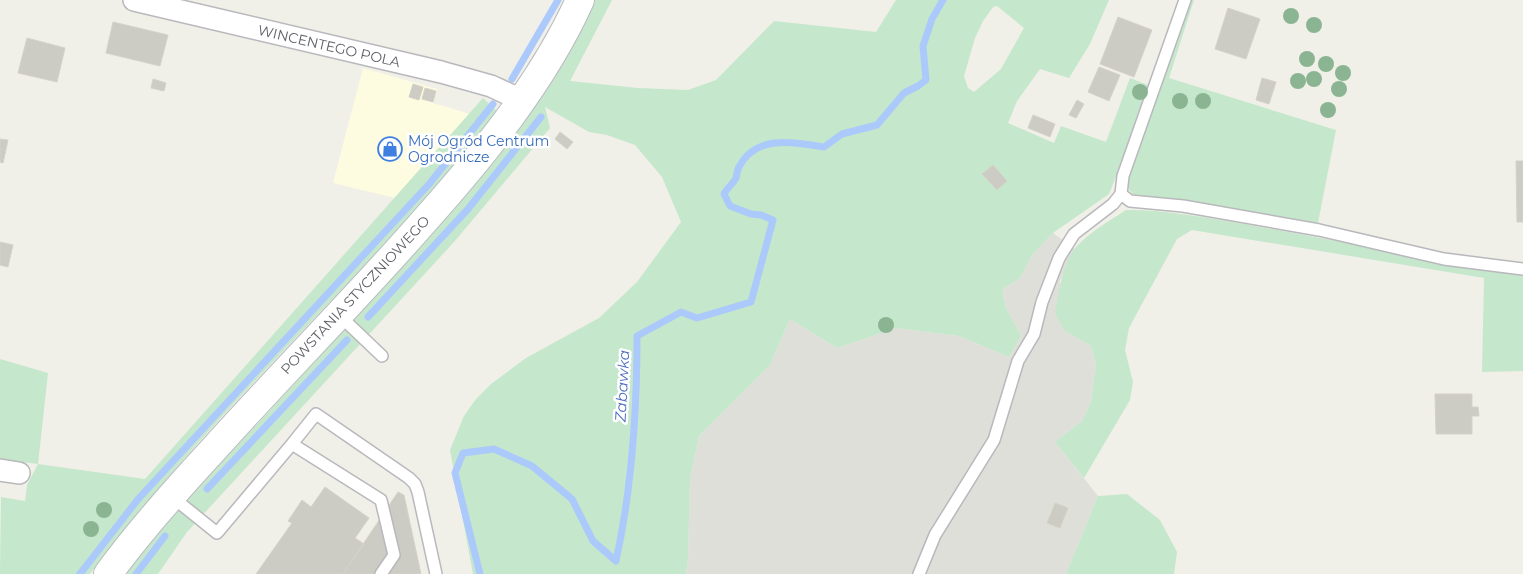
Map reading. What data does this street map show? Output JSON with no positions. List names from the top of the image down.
{
  "streets": {
    "main road": ["POWSTANIA STYCZNIOWEGO"],
    "street": ["WINCENTEGO POLA"]
  },
  "crossings": [
    ["WINCENTEGO POLA", "POWSTANIA STYCZNIOWEGO"]
  ],
  "water": ["Zabawka"],
  "places": {
    "shop": ["Mój Ogród Centrum Ogrodnicze"]
  }
}
